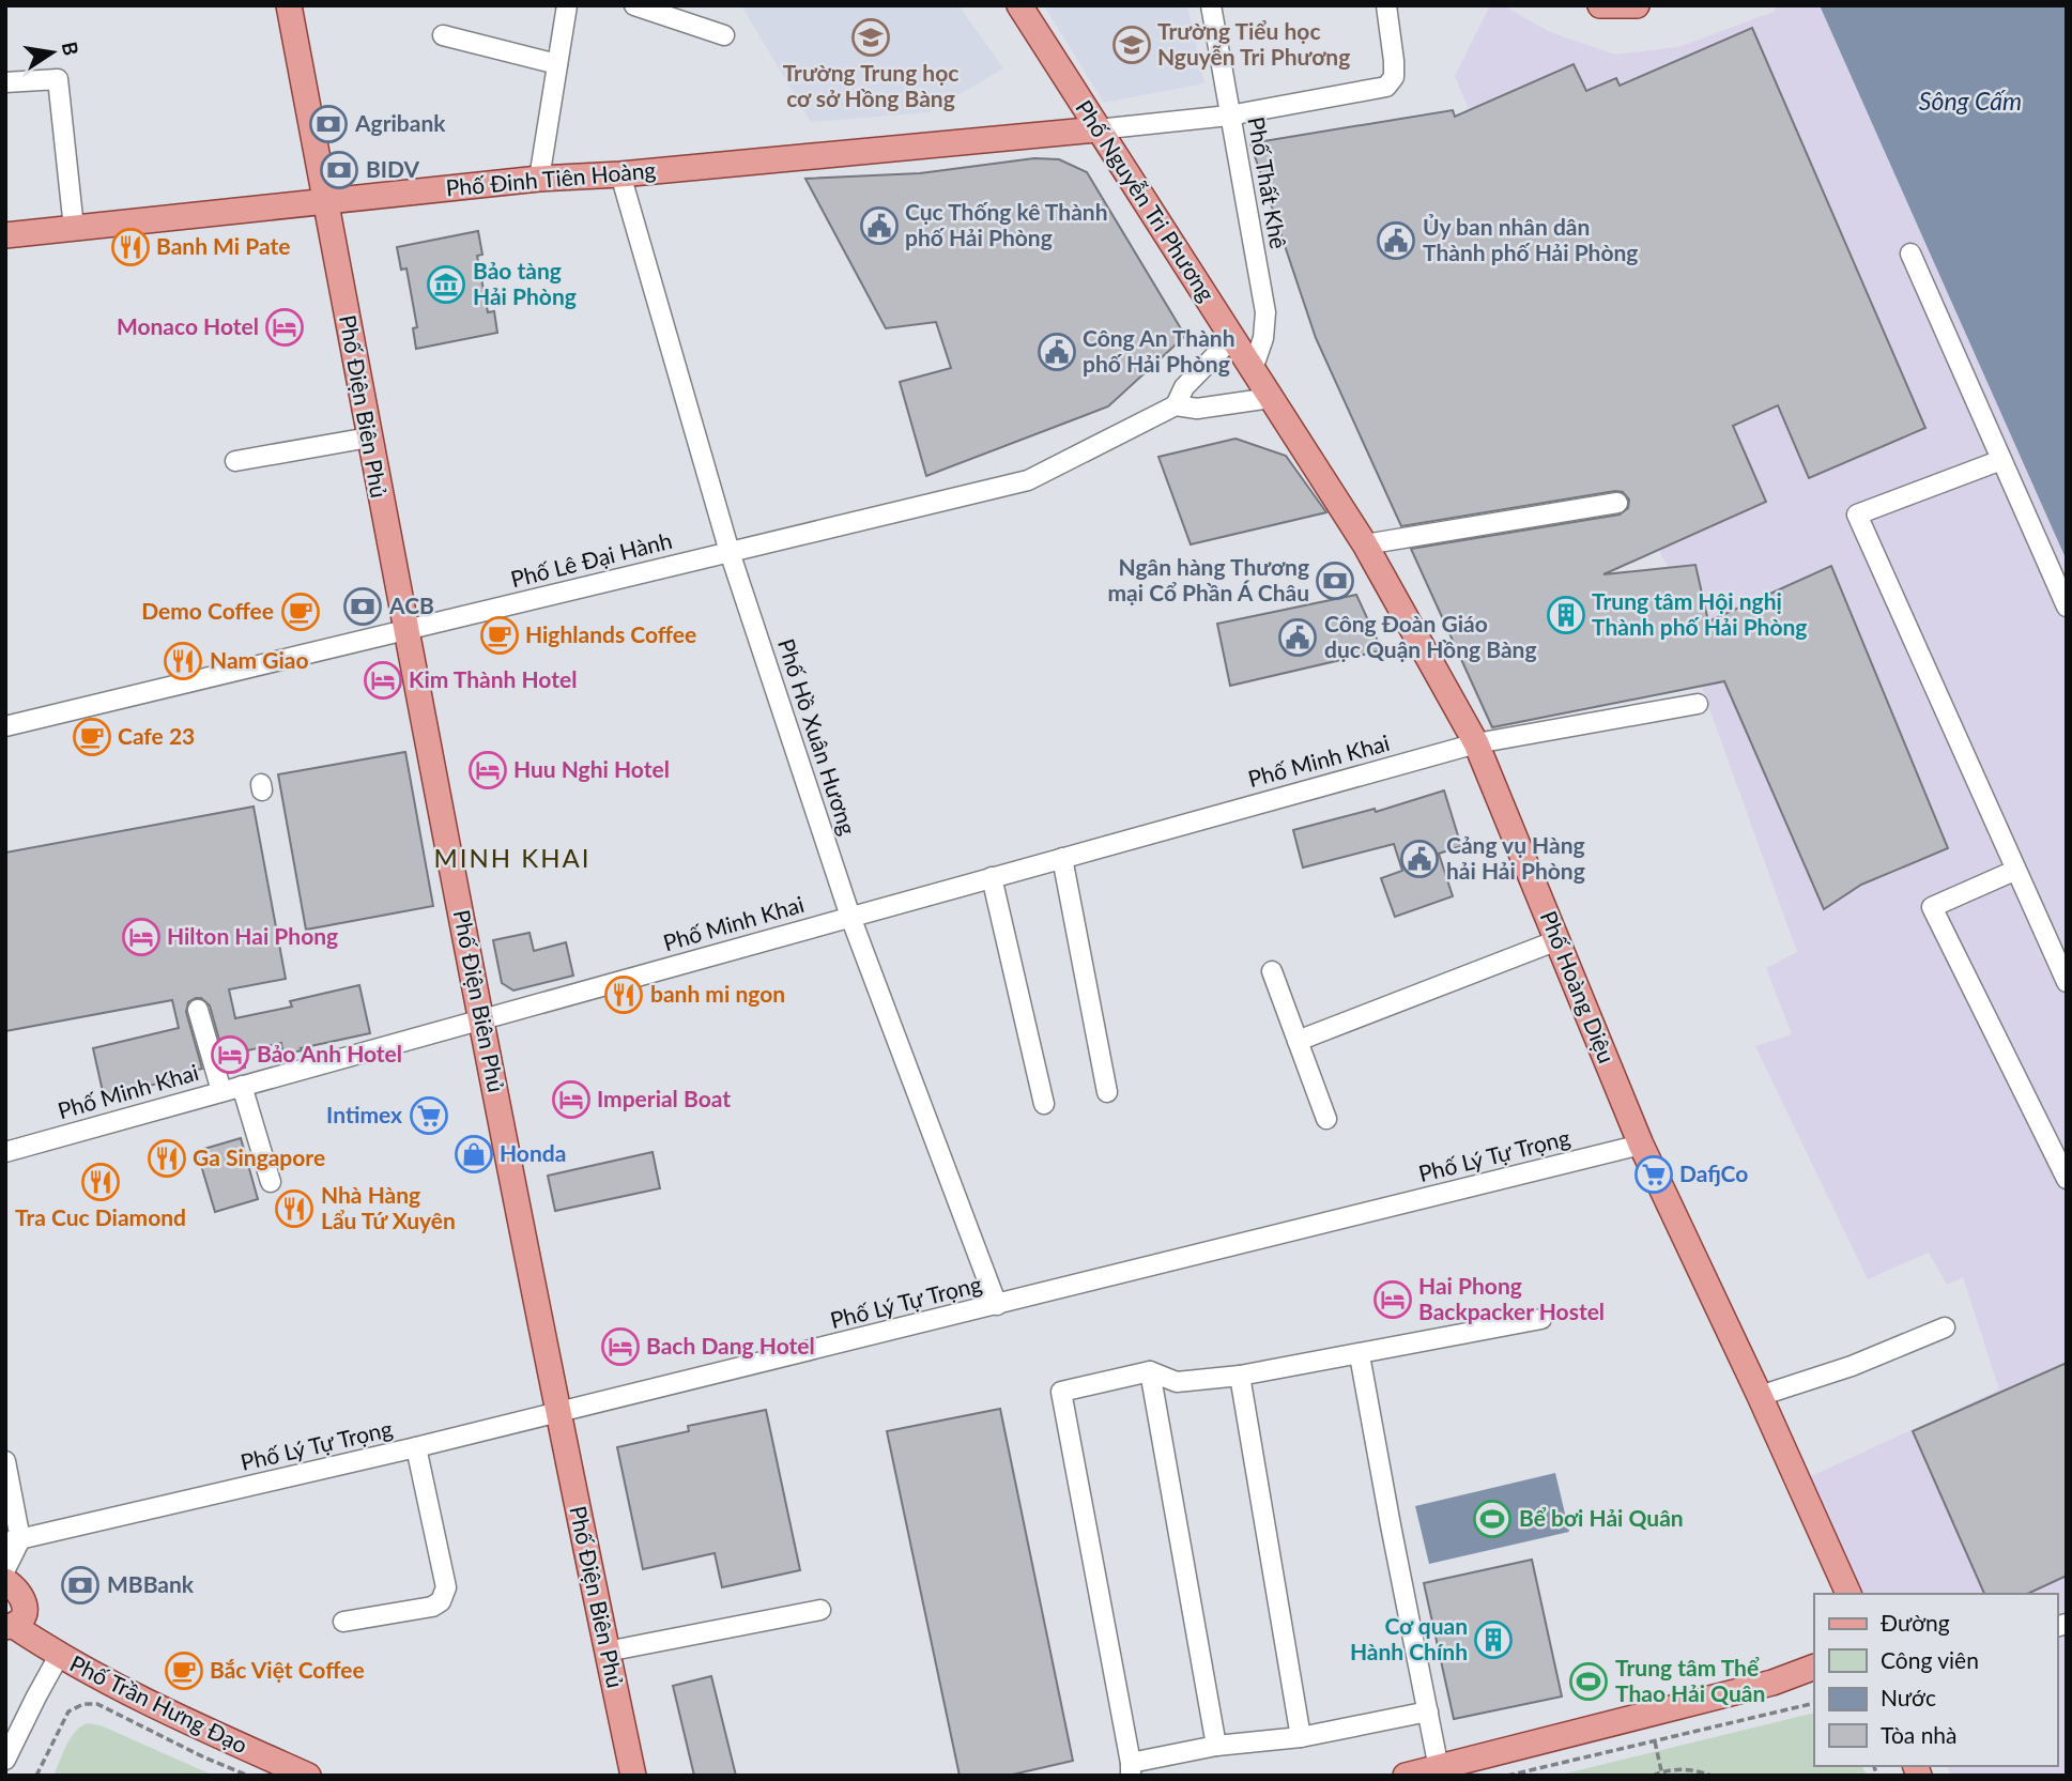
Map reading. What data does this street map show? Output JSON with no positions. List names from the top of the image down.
{
  "streets": {
    "main road": [
      "Phố Đinh Tiên Hoàng",
      "Phố Nguyễn Tri Phương",
      "Phố Điện Biên Phủ",
      "Phố Hoàng Diệu",
      "Phố Trần Hưng Đạo"
    ],
    "street": [
      "Phố Thất Khê",
      "Phố Lê Đại Hành",
      "Phố Hồ Xuân Hương",
      "Phố Minh Khai",
      "Phố Lý Tự Trọng"
    ]
  },
  "crossings": [
    ["Phố Đinh Tiên Hoàng", "Phố Nguyễn Tri Phương"],
    ["Phố Đinh Tiên Hoàng", "Phố Điện Biên Phủ"],
    ["Phố Đinh Tiên Hoàng", "Phố Hồ Xuân Hương"],
    ["Phố Thất Khê", "Phố Nguyễn Tri Phương"],
    ["Phố Nguyễn Tri Phương", "Phố Lê Đại Hành"],
    ["Phố Nguyễn Tri Phương", "Phố Hoàng Diệu"],
    ["Phố Điện Biên Phủ", "Phố Lê Đại Hành"],
    ["Phố Điện Biên Phủ", "Phố Minh Khai"],
    ["Phố Điện Biên Phủ", "Phố Lý Tự Trọng"],
    ["Phố Lê Đại Hành", "Phố Hồ Xuân Hương"],
    ["Phố Lê Đại Hành", "Phố Hoàng Diệu"],
    ["Phố Hồ Xuân Hương", "Phố Minh Khai"],
    ["Phố Hồ Xuân Hương", "Phố Lý Tự Trọng"],
    ["Phố Minh Khai", "Phố Hoàng Diệu"],
    ["Phố Hoàng Diệu", "Phố Lý Tự Trọng"]
  ],
  "districts": ["MINH KHAI"],
  "water": ["Sông Cấm"],
  "places": {
    "school or university": ["Trường Trung học cơ sở Hồng Bàng", "Trường Tiểu học Nguyễn Tri Phương"],
    "bank": [
      "Agribank",
      "BIDV",
      "Ngân hàng Thương mại Cổ Phần Á Châu",
      "ACB",
      "MBBank"
    ],
    "public building": [
      "Cục Thống kê Thành phố Hải Phòng",
      "Ủy ban nhân dân Thành phố Hải Phòng",
      "Công An Thành phố Hải Phòng",
      "Công Đoàn Giáo dục Quận Hồng Bàng",
      "Cảng vụ Hàng hải Hải Phòng"
    ],
    "restaurant": [
      "Banh Mi Pate",
      "Nam Giao",
      "banh mi ngon",
      "Ga Singapore",
      "Tra Cuc Diamond",
      "Nhà Hàng Lẩu Tứ Xuyên"
    ],
    "museum": ["Bảo tàng Hải Phòng"],
    "hotel": [
      "Monaco Hotel",
      "Kim Thành Hotel",
      "Huu Nghi Hotel",
      "Hilton Hai Phong",
      "Bảo Anh Hotel",
      "Imperial Boat",
      "Hai Phong Backpacker Hostel",
      "Bach Dang Hotel"
    ],
    "cafe": [
      "Demo Coffee",
      "Highlands Coffee",
      "Cafe 23",
      "Bắc Việt Coffee"
    ],
    "building": ["Trung tâm Hội nghị Thành phố Hải Phòng", "Cơ quan Hành Chính"],
    "supermarket": ["Intimex", "DafjCo"],
    "shop": ["Honda"],
    "sports": ["Bể bơi Hải Quân", "Trung tâm Thể Thao Hải Quân"]
  },
  "legend": [
    "Đường",
    "Công viên",
    "Nước",
    "Tòa nhà"
  ],
  "north": "right"
}
